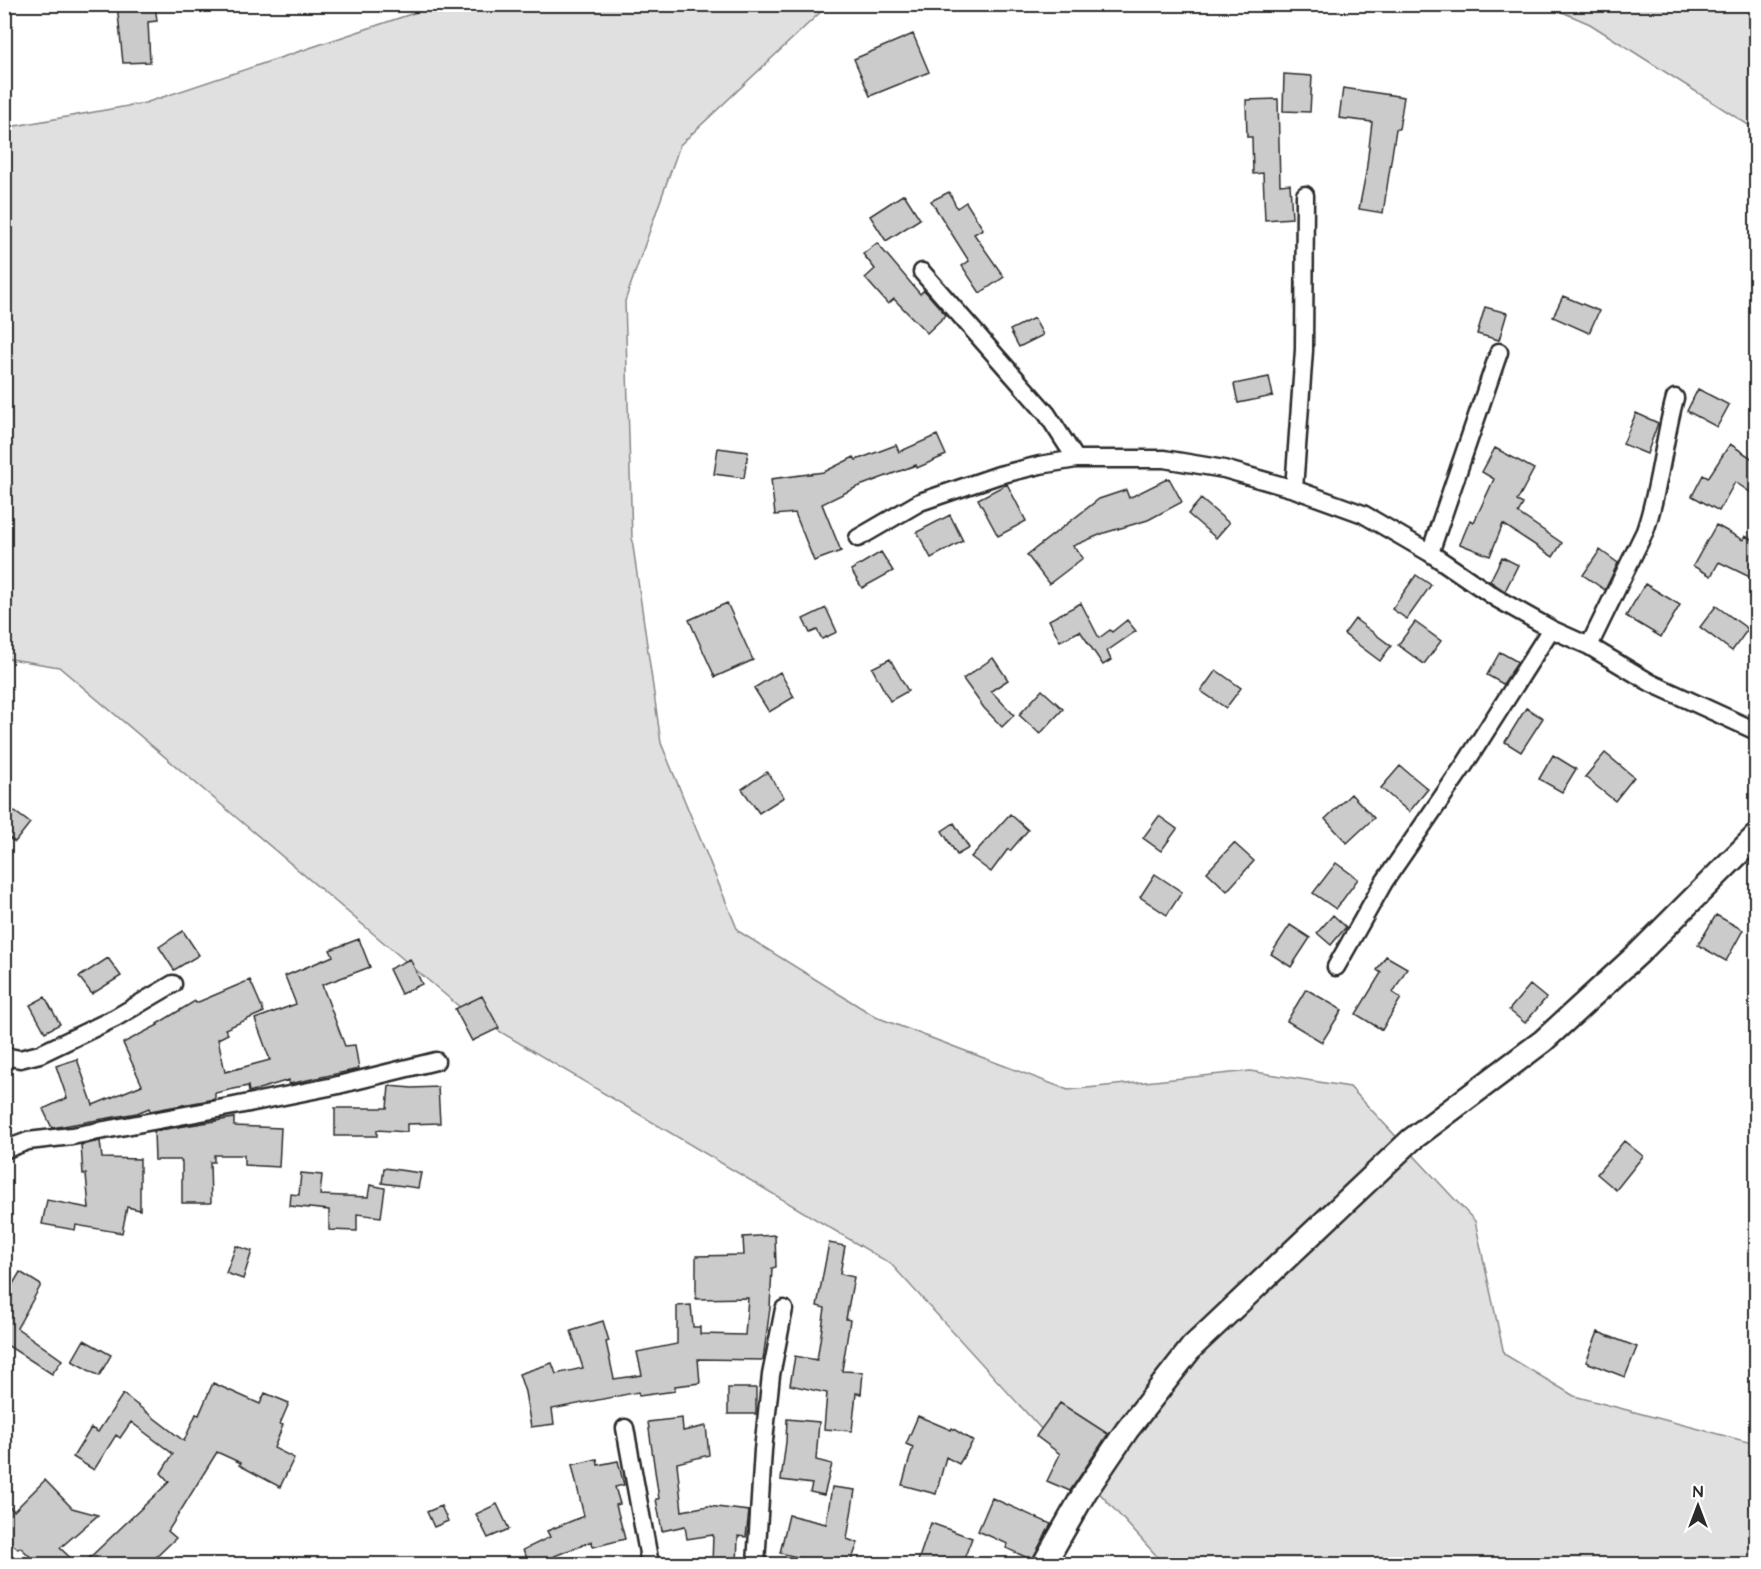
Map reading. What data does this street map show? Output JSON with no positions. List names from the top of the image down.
{
  "north": "top"
}
